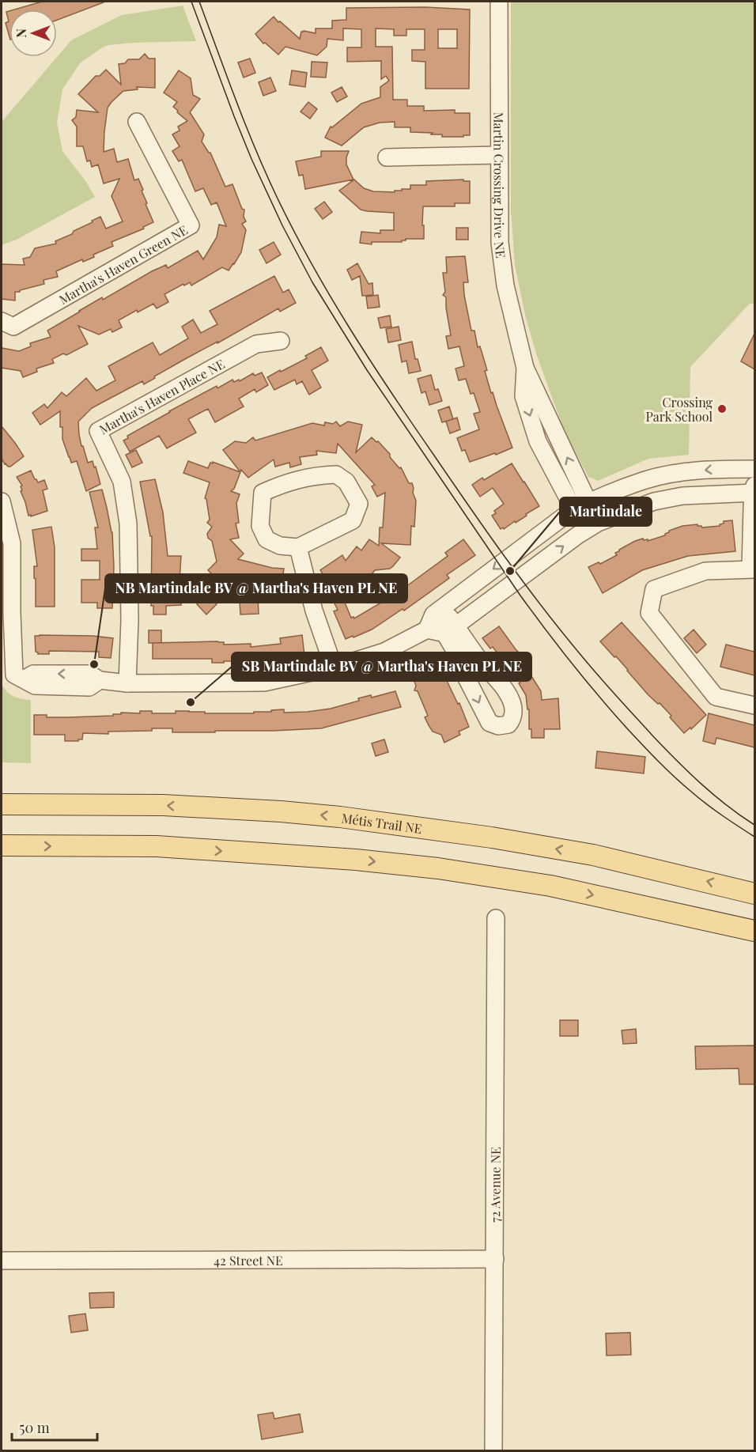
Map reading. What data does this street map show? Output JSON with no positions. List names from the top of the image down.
{
  "streets": {
    "main road": ["Métis Trail NE"],
    "street": [
      "Martin Crossing Drive NE",
      "Martha's Haven Green NE",
      "Martha's Haven Place NE",
      "72 Avenue NE",
      "42 Street NE"
    ]
  },
  "crossings": [
    ["72 Avenue NE", "42 Street NE"]
  ],
  "places": [
    "Crossing Park School",
    "Martindale",
    "NB Martindale BV @ Martha's Haven PL NE",
    "SB Martindale BV @ Martha's Haven PL NE"
  ],
  "scale_bar": "50 m",
  "north": "left"
}
